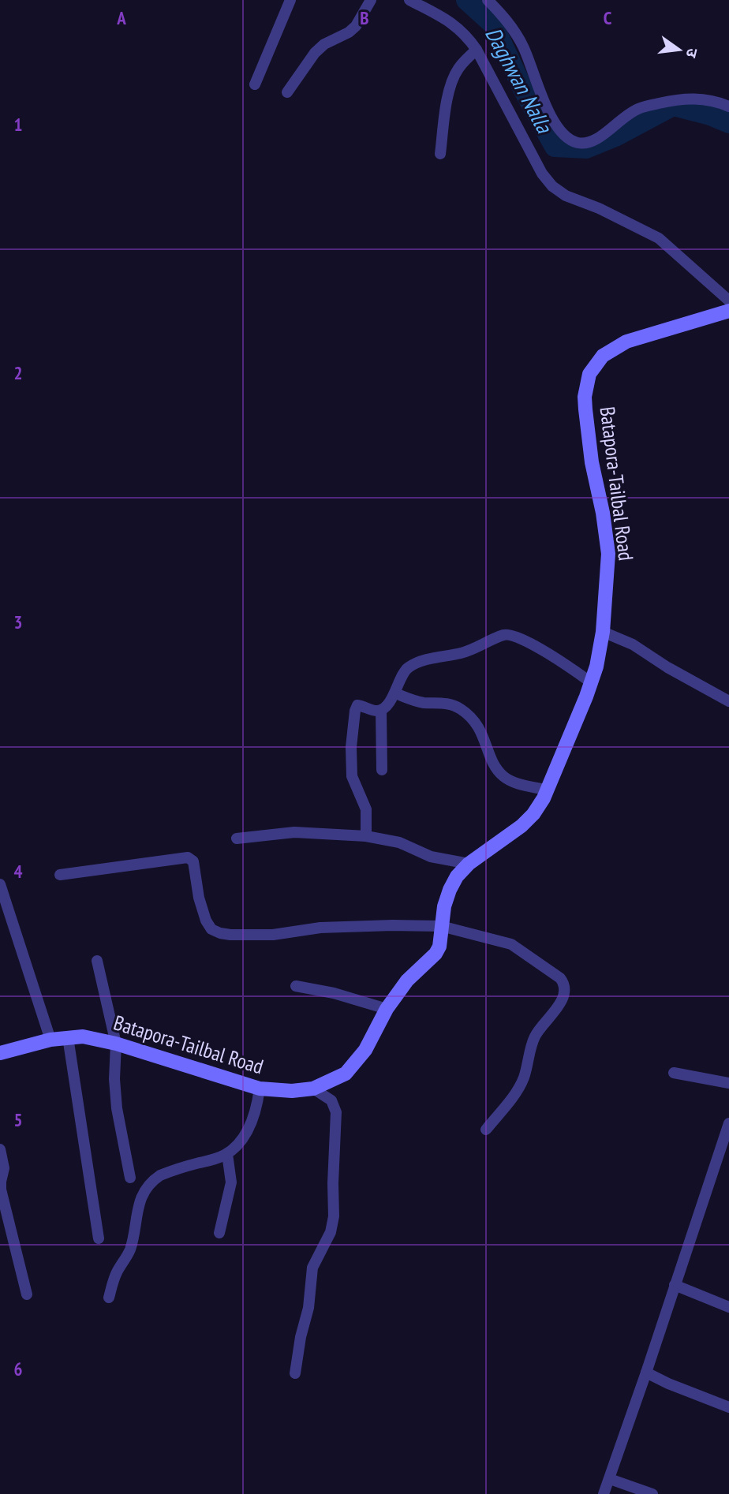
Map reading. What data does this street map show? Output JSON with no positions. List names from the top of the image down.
{
  "streets": {
    "main road": ["Batapora-Tailbal Road"]
  },
  "water": ["Daghwan Nalla"],
  "north": "right",
  "grid": {
    "columns": ["A", "B", "C"],
    "rows": [
      "1",
      "2",
      "3",
      "4",
      "5",
      "6"
    ]
  }
}
